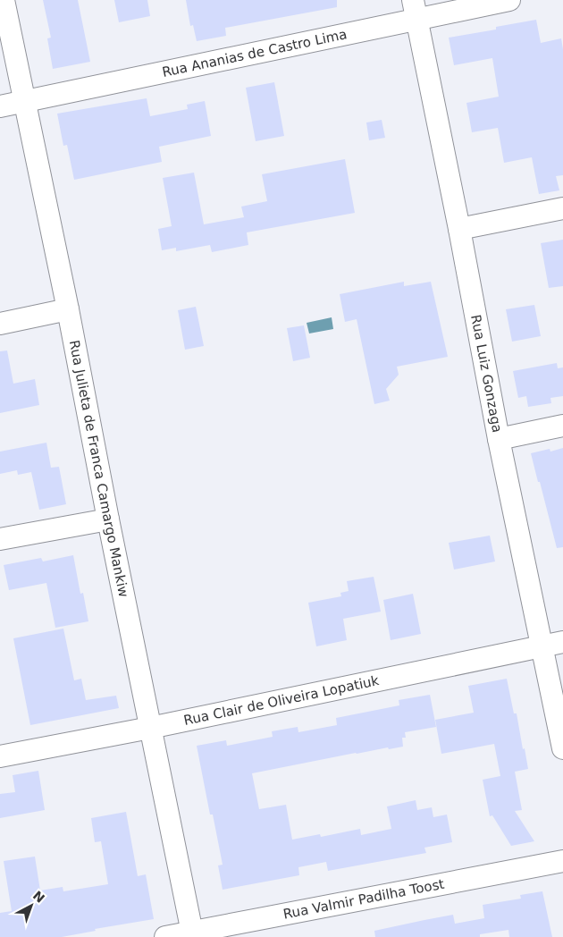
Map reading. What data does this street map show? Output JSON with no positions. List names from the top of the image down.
{
  "streets": {
    "street": [
      "Rua Ananias de Castro Lima",
      "Rua Luiz Gonzaga",
      "Rua Julieta de Franca Camargo Mankiw",
      "Rua Clair de Oliveira Lopatiuk",
      "Rua Valmir Padilha Toost"
    ]
  },
  "crossings": [
    ["Rua Ananias de Castro Lima", "Rua Luiz Gonzaga"],
    ["Rua Ananias de Castro Lima", "Rua Julieta de Franca Camargo Mankiw"],
    ["Rua Luiz Gonzaga", "Rua Clair de Oliveira Lopatiuk"],
    ["Rua Julieta de Franca Camargo Mankiw", "Rua Clair de Oliveira Lopatiuk"],
    ["Rua Julieta de Franca Camargo Mankiw", "Rua Valmir Padilha Toost"]
  ],
  "north": "top right"
}
